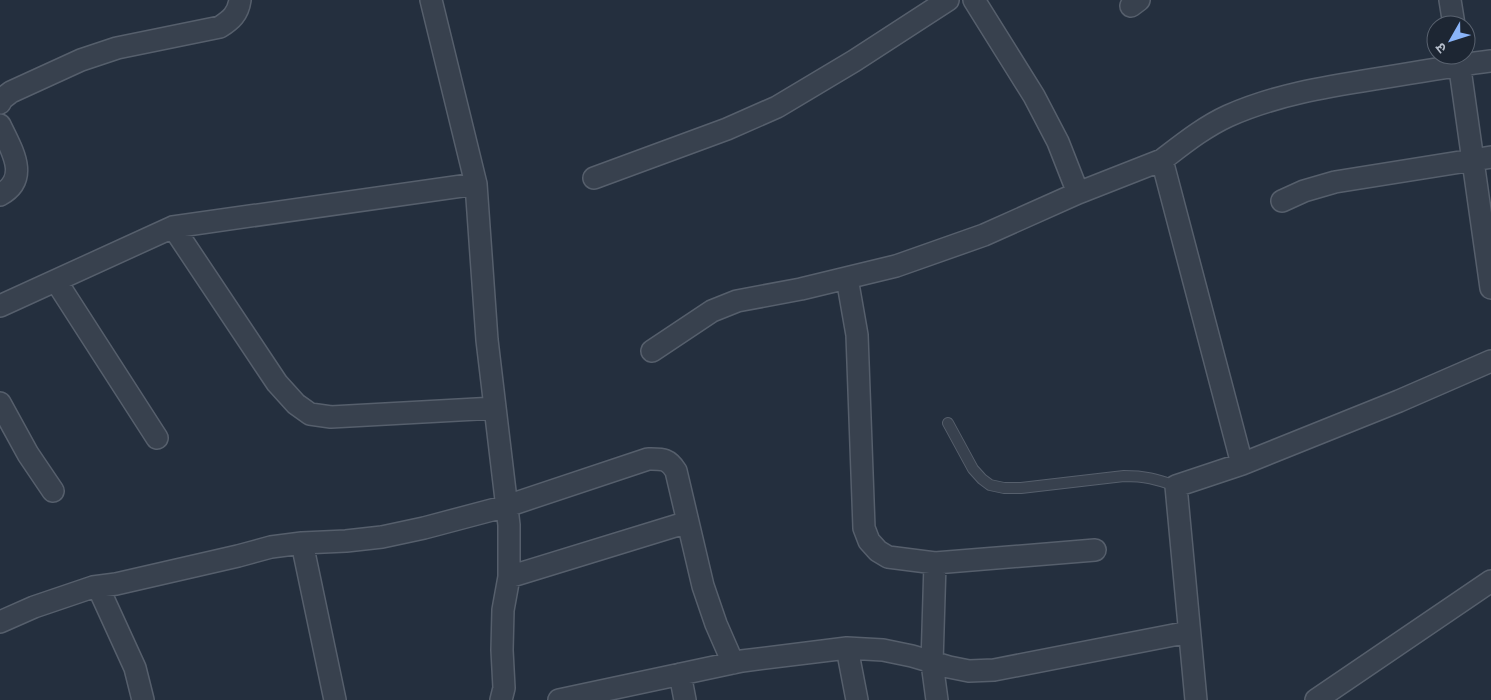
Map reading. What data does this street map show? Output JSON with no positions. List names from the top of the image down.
{
  "north": "bottom left"
}
